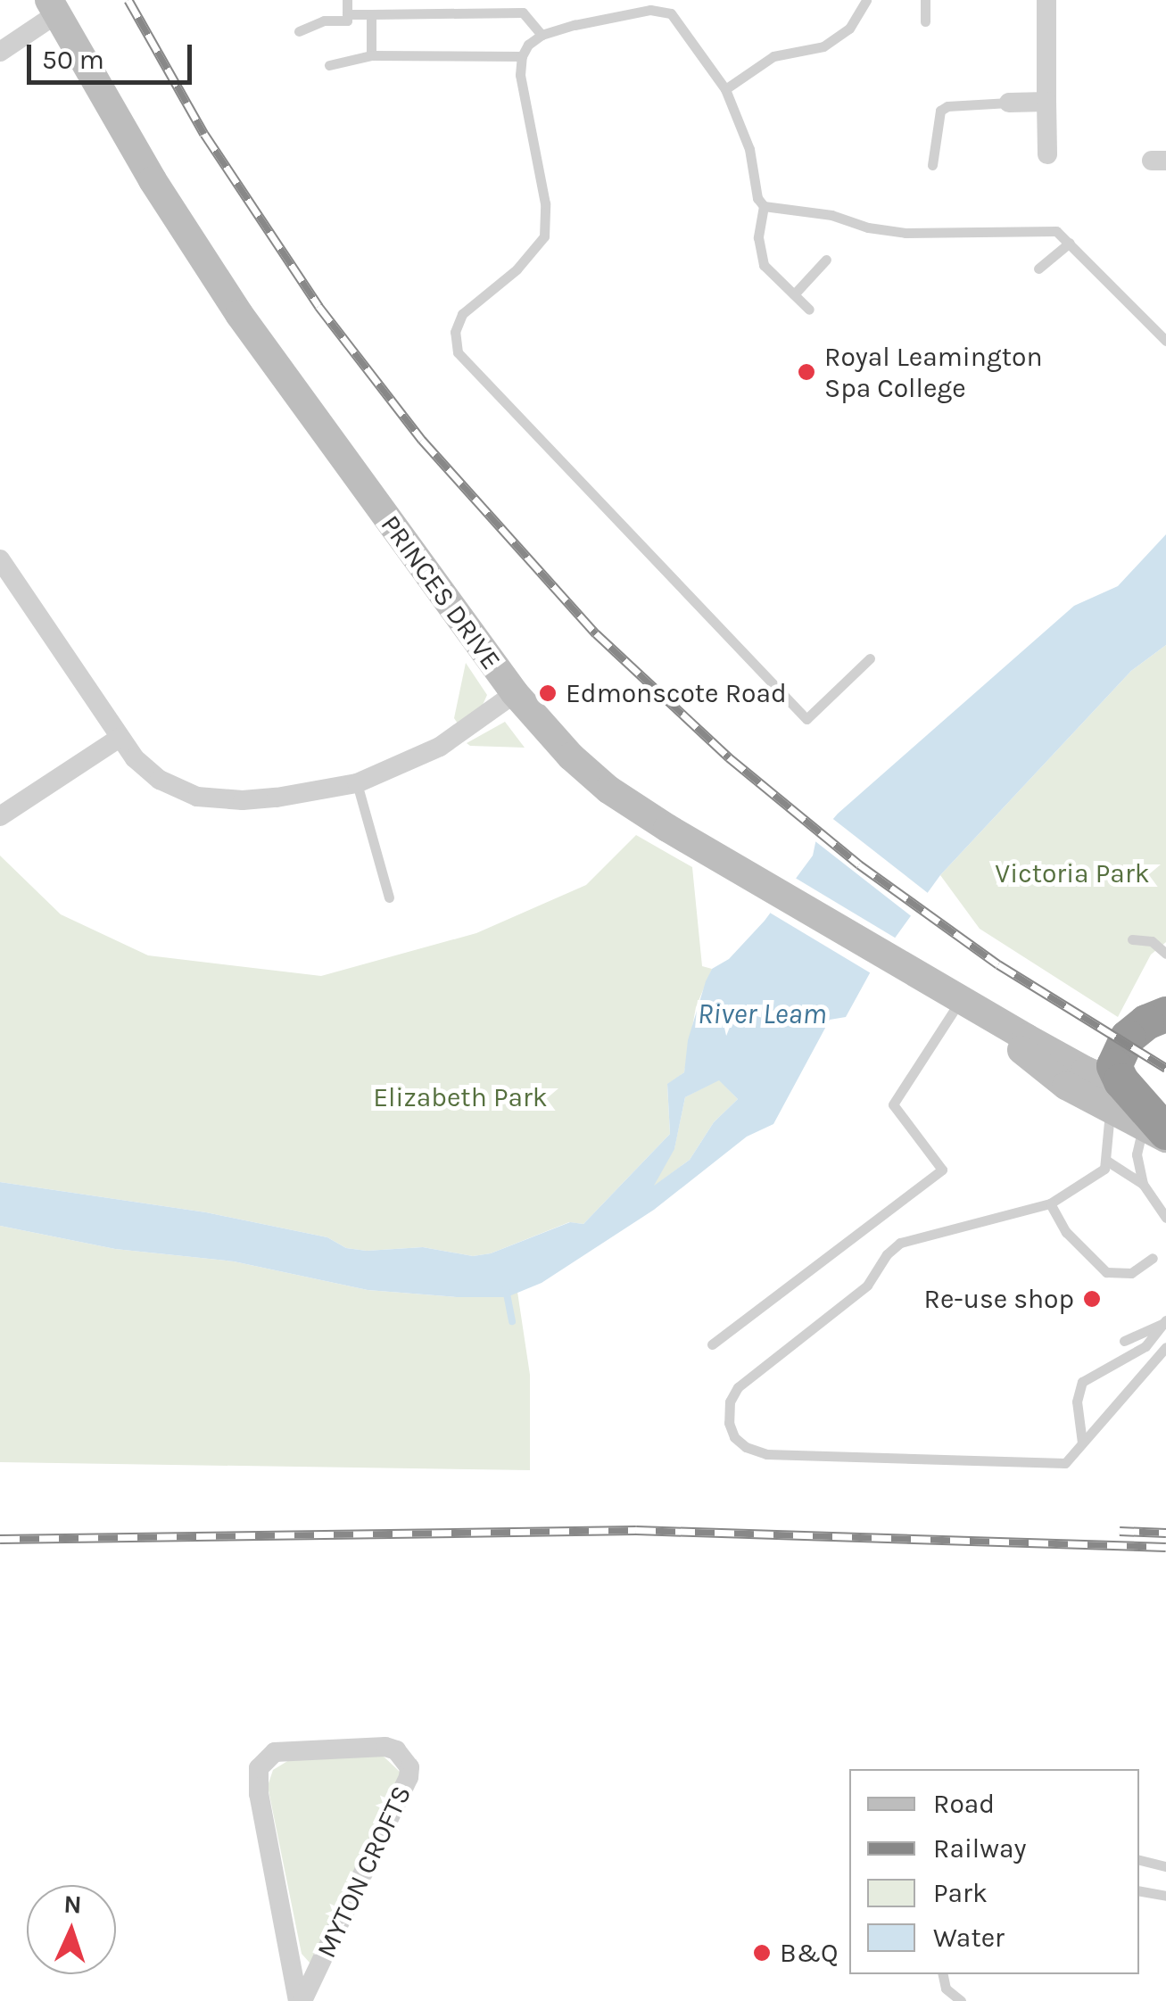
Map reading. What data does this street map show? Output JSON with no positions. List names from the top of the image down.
{
  "streets": {
    "highway": ["PRINCES DRIVE"],
    "street": ["MYTON CROFTS"]
  },
  "water": ["River Leam"],
  "parks": ["Victoria Park", "Elizabeth Park"],
  "places": [
    "Royal Leamington Spa College",
    "Edmonscote Road",
    "Re-use shop",
    "B&Q"
  ],
  "legend": [
    "Road",
    "Railway",
    "Park",
    "Water"
  ],
  "scale_bar": "50 m",
  "north": "top"
}
